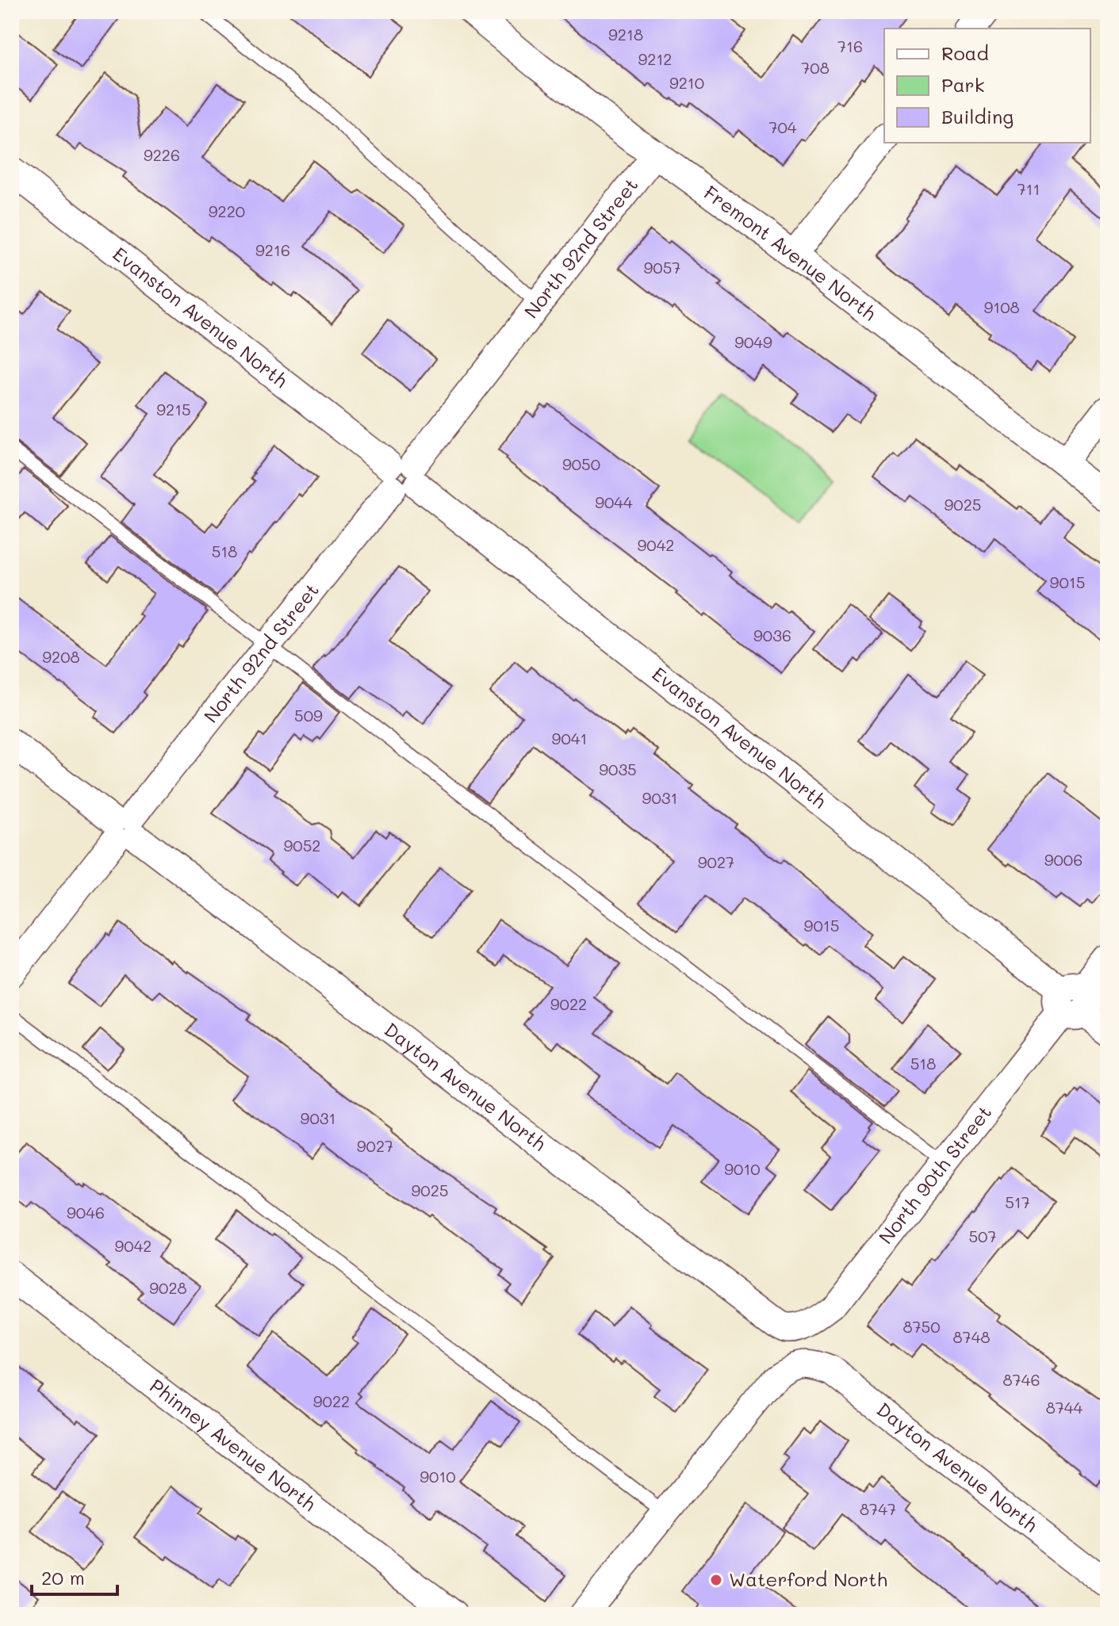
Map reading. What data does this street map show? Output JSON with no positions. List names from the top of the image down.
{
  "streets": {
    "street": [
      "North 92nd Street",
      "Fremont Avenue North",
      "Evanston Avenue North",
      "Dayton Avenue North",
      "North 90th Street",
      "Phinney Avenue North"
    ]
  },
  "crossings": [
    ["North 92nd Street", "Fremont Avenue North"],
    ["North 92nd Street", "Evanston Avenue North"],
    ["North 92nd Street", "Dayton Avenue North"],
    ["Evanston Avenue North", "North 90th Street"],
    ["Dayton Avenue North", "North 90th Street"]
  ],
  "places": ["Waterford North"],
  "house_numbers": [
    "9218",
    "716",
    "9212",
    "708",
    "9210",
    "704",
    "9226",
    "711",
    "9220",
    "9216",
    "9057",
    "9108",
    "9049",
    "9215",
    "9050",
    "9044",
    "9025",
    "9042",
    "518",
    "9015",
    "9036",
    "9208",
    "509",
    "9041",
    "9035",
    "9031",
    "9052",
    "9006",
    "9027",
    "9015",
    "9022",
    "518",
    "9031",
    "9027",
    "9010",
    "9025",
    "517",
    "9046",
    "507",
    "9042",
    "9028",
    "8750",
    "8748",
    "8746",
    "9022",
    "8744",
    "9010",
    "8747"
  ],
  "legend": ["Road", "Park", "Building"],
  "scale_bar": "20 m"
}
